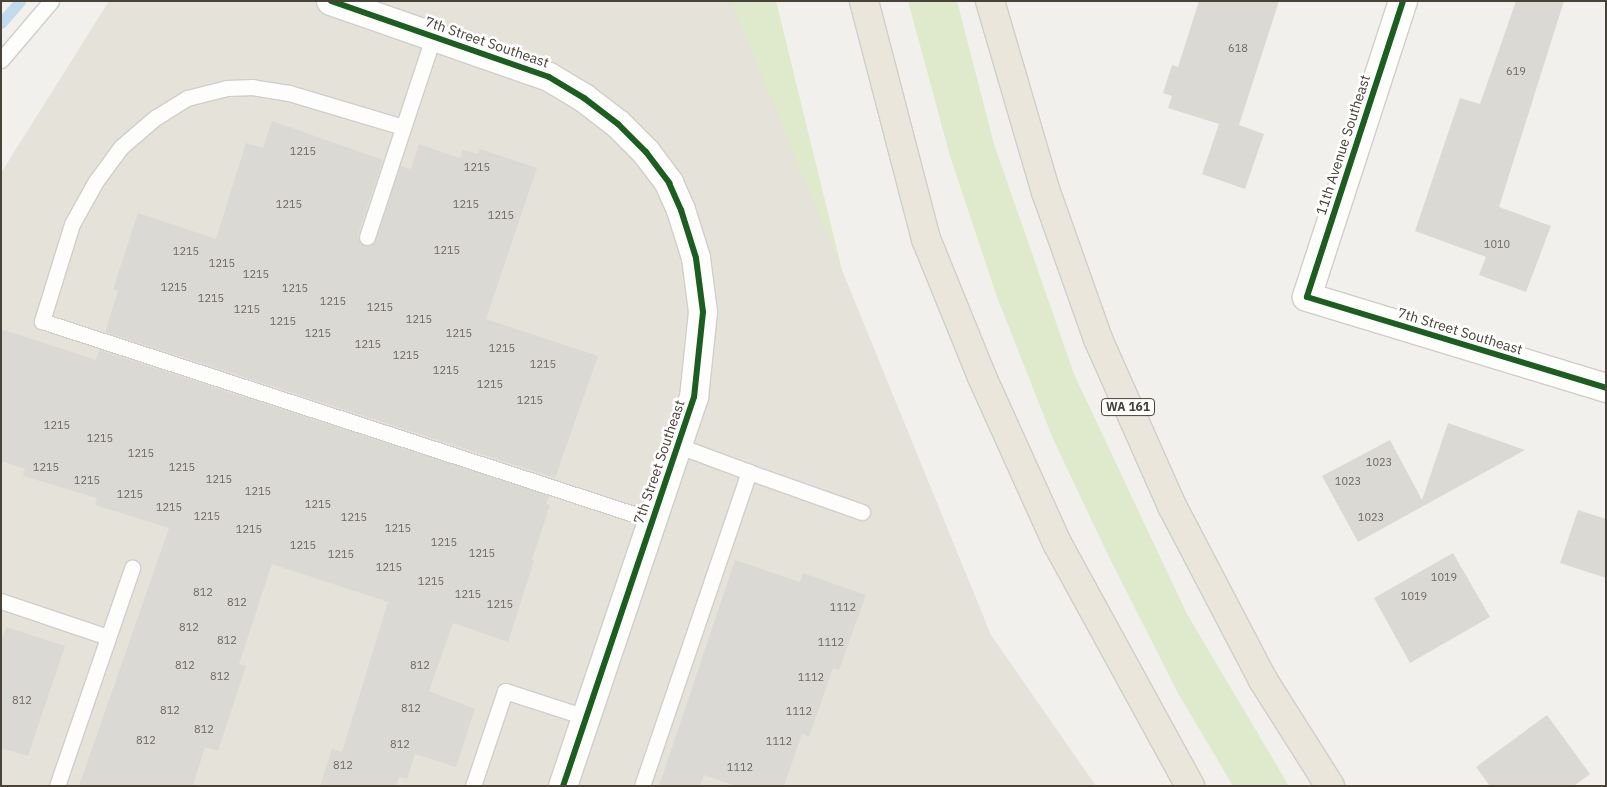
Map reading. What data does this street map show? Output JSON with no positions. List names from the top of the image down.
{
  "streets": {
    "highway": ["WA 161"],
    "street": ["7th Street Southeast", "11th Avenue Southeast"]
  },
  "crossings": [
    ["7th Street Southeast", "11th Avenue Southeast"]
  ],
  "house_numbers": [
    "618",
    "619",
    "1215",
    "1215",
    "1215",
    "1215",
    "1215",
    "1010",
    "1215",
    "1215",
    "1215",
    "1215",
    "1215",
    "1215",
    "1215",
    "1215",
    "1215",
    "1215",
    "1215",
    "1215",
    "1215",
    "1215",
    "1215",
    "1215",
    "1215",
    "1215",
    "1215",
    "1215",
    "1215",
    "1215",
    "1215",
    "1215",
    "1023",
    "1215",
    "1215",
    "1215",
    "1215",
    "1023",
    "1215",
    "1215",
    "1215",
    "1215",
    "1215",
    "1215",
    "1023",
    "1215",
    "1215",
    "1215",
    "1215",
    "1215",
    "1215",
    "1215",
    "1019",
    "1215",
    "812",
    "1215",
    "1019",
    "812",
    "1215",
    "1112",
    "812",
    "812",
    "1112",
    "812",
    "812",
    "812",
    "1112",
    "812",
    "812",
    "812",
    "1112",
    "812",
    "812",
    "1112",
    "812",
    "812",
    "1112"
  ]
}
